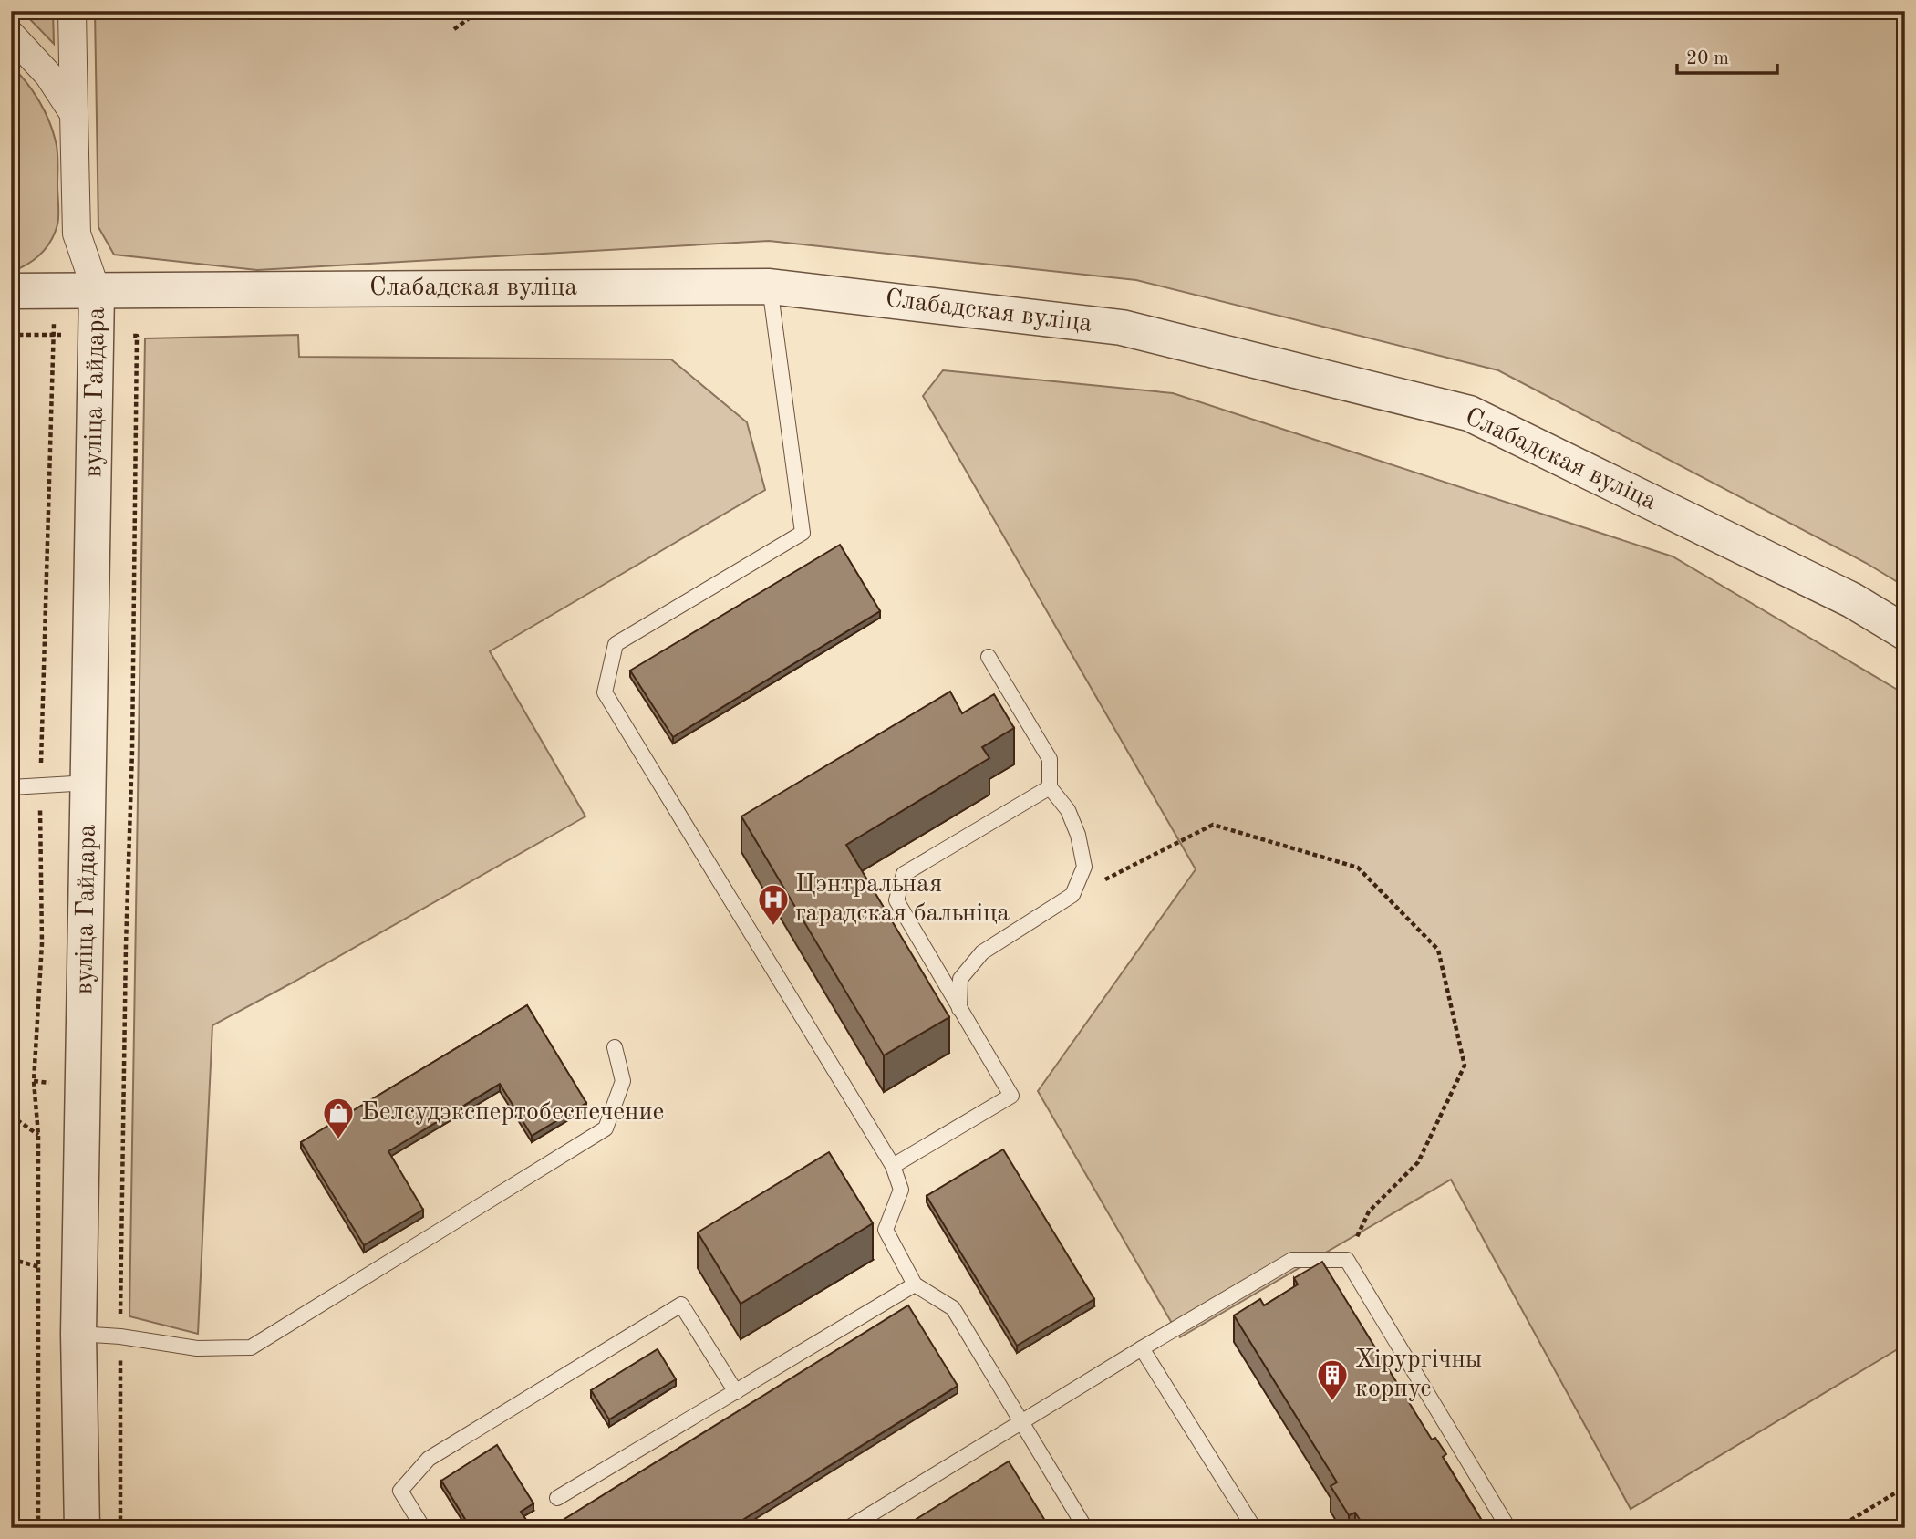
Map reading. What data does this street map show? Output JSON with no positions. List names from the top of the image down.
{
  "streets": {
    "street": ["Слабадская вуліца", "вуліца Гайдара"]
  },
  "crossings": [
    ["Слабадская вуліца", "вуліца Гайдара"]
  ],
  "places": {
    "hospital": ["Цэнтральная гарадская бальніца"],
    "shop": ["Белсудэкспертобеспечение"],
    "building": ["Хірургічны корпус"]
  },
  "scale_bar": "20 m"
}
